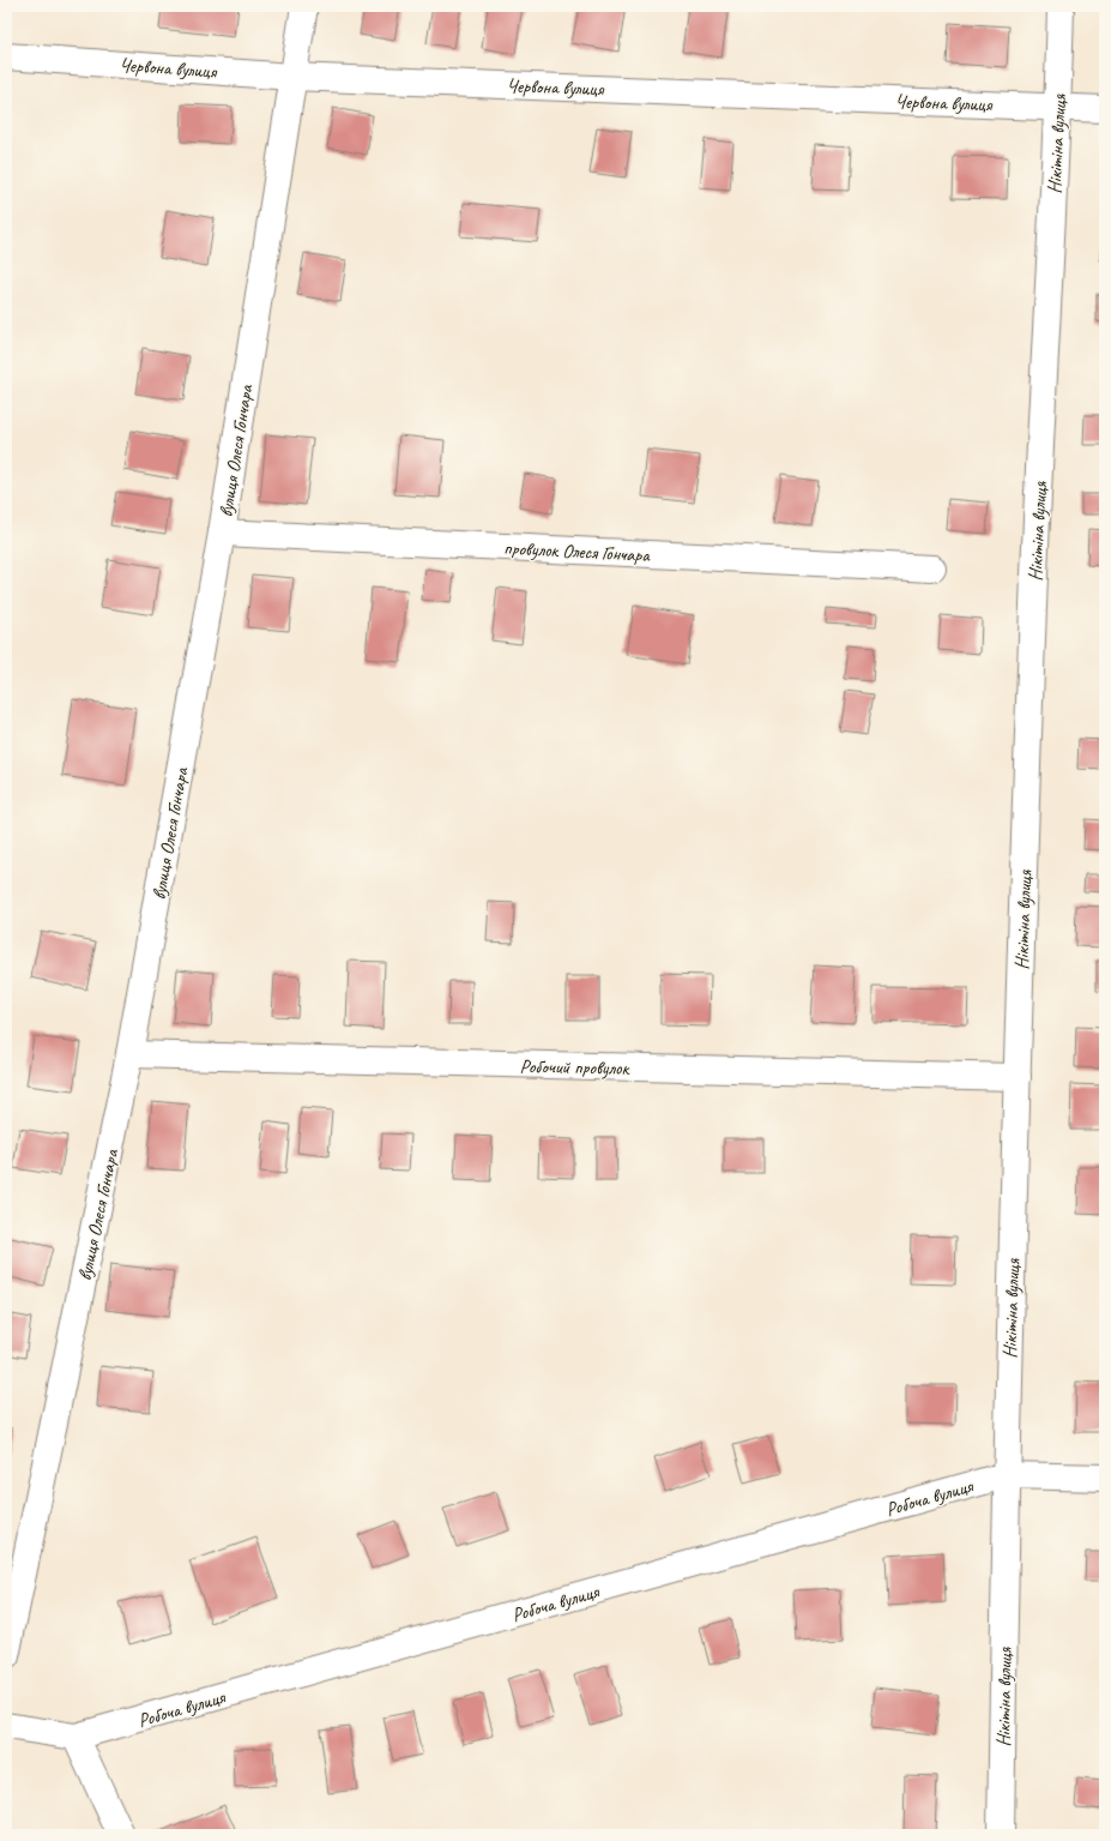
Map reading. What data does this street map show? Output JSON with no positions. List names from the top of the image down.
{
  "streets": {
    "street": [
      "Червона вулиця",
      "Нікітіна вулиця",
      "вулиця Олеся Гончара",
      "провулок Олеся Гончара",
      "Робочий провулок",
      "Робоча вулиця"
    ]
  },
  "crossings": [
    ["Червона вулиця", "Нікітіна вулиця"],
    ["Червона вулиця", "вулиця Олеся Гончара"],
    ["Нікітіна вулиця", "Робочий провулок"],
    ["Нікітіна вулиця", "Робоча вулиця"],
    ["вулиця Олеся Гончара", "провулок Олеся Гончара"],
    ["вулиця Олеся Гончара", "Робочий провулок"]
  ]
}
